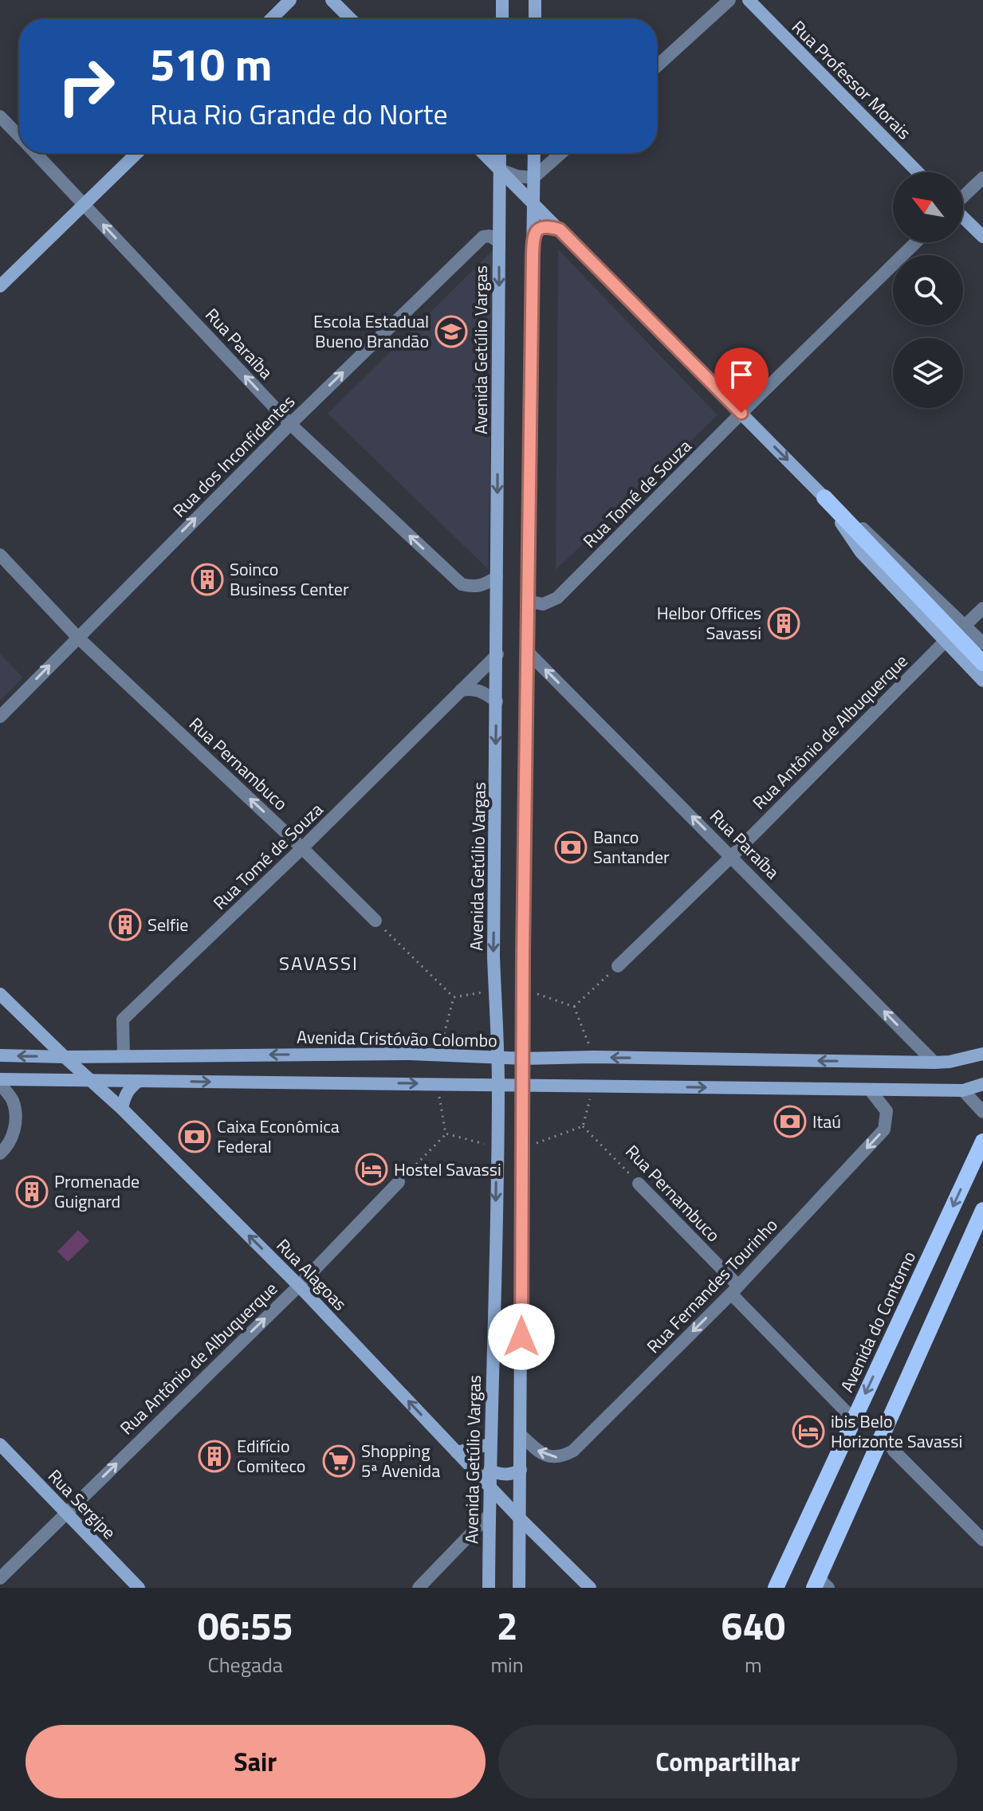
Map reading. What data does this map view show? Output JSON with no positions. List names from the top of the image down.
{
  "streets": {
    "main road": [
      "Rua Professor Morais",
      "Avenida Getúlio Vargas",
      "Avenida Cristóvão Colombo",
      "Rua Alagoas",
      "Avenida do Contorno",
      "Rua Sergipe"
    ],
    "street": [
      "Rua Paraíba",
      "Rua dos Inconfidentes",
      "Rua Tomé de Souza",
      "Rua Antônio de Albuquerque",
      "Rua Pernambuco",
      "Rua Fernandes Tourinho"
    ]
  },
  "crossings": [
    ["Rua Paraíba", "Avenida Getúlio Vargas"],
    ["Rua Paraíba", "Rua dos Inconfidentes"],
    ["Rua Paraíba", "Rua Antônio de Albuquerque"],
    ["Rua Paraíba", "Avenida Cristóvão Colombo"],
    ["Avenida Getúlio Vargas", "Rua dos Inconfidentes"],
    ["Avenida Getúlio Vargas", "Rua Tomé de Souza"],
    ["Avenida Getúlio Vargas", "Avenida Cristóvão Colombo"],
    ["Avenida Getúlio Vargas", "Rua Alagoas"],
    ["Rua dos Inconfidentes", "Rua Pernambuco"],
    ["Rua Tomé de Souza", "Rua Pernambuco"],
    ["Rua Tomé de Souza", "Avenida Cristóvão Colombo"],
    ["Rua Antônio de Albuquerque", "Rua Alagoas"],
    ["Rua Antônio de Albuquerque", "Rua Sergipe"],
    ["Rua Pernambuco", "Rua Fernandes Tourinho"],
    ["Rua Pernambuco", "Avenida do Contorno"],
    ["Avenida Cristóvão Colombo", "Rua Alagoas"]
  ],
  "one_way": [
    "Rua Paraíba",
    "Rua dos Inconfidentes",
    "Rua Alagoas",
    "Rua Fernandes Tourinho"
  ],
  "districts": ["SAVASSI"],
  "places": {
    "school or university": ["Escola Estadual Bueno Brandão"],
    "building": [
      "Soinco Business Center",
      "Helbor Offices Savassi",
      "Selfie",
      "Promenade Guignard",
      "Edifício Comiteco"
    ],
    "bank": ["Banco Santander", "Itaú", "Caixa Econômica Federal"],
    "hotel": ["Hostel Savassi", "ibis Belo Horizonte Savassi"],
    "supermarket": ["Shopping 5ª Avenida"]
  },
  "north": "top left",
  "page": {
    "turn": ["510 m", "Rua Rio Grande do Norte"],
    "eta": [
      "06:55",
      "Chegada",
      "2",
      "min",
      "640",
      "m"
    ],
    "buttons": ["Sair", "Compartilhar"]
  }
}
